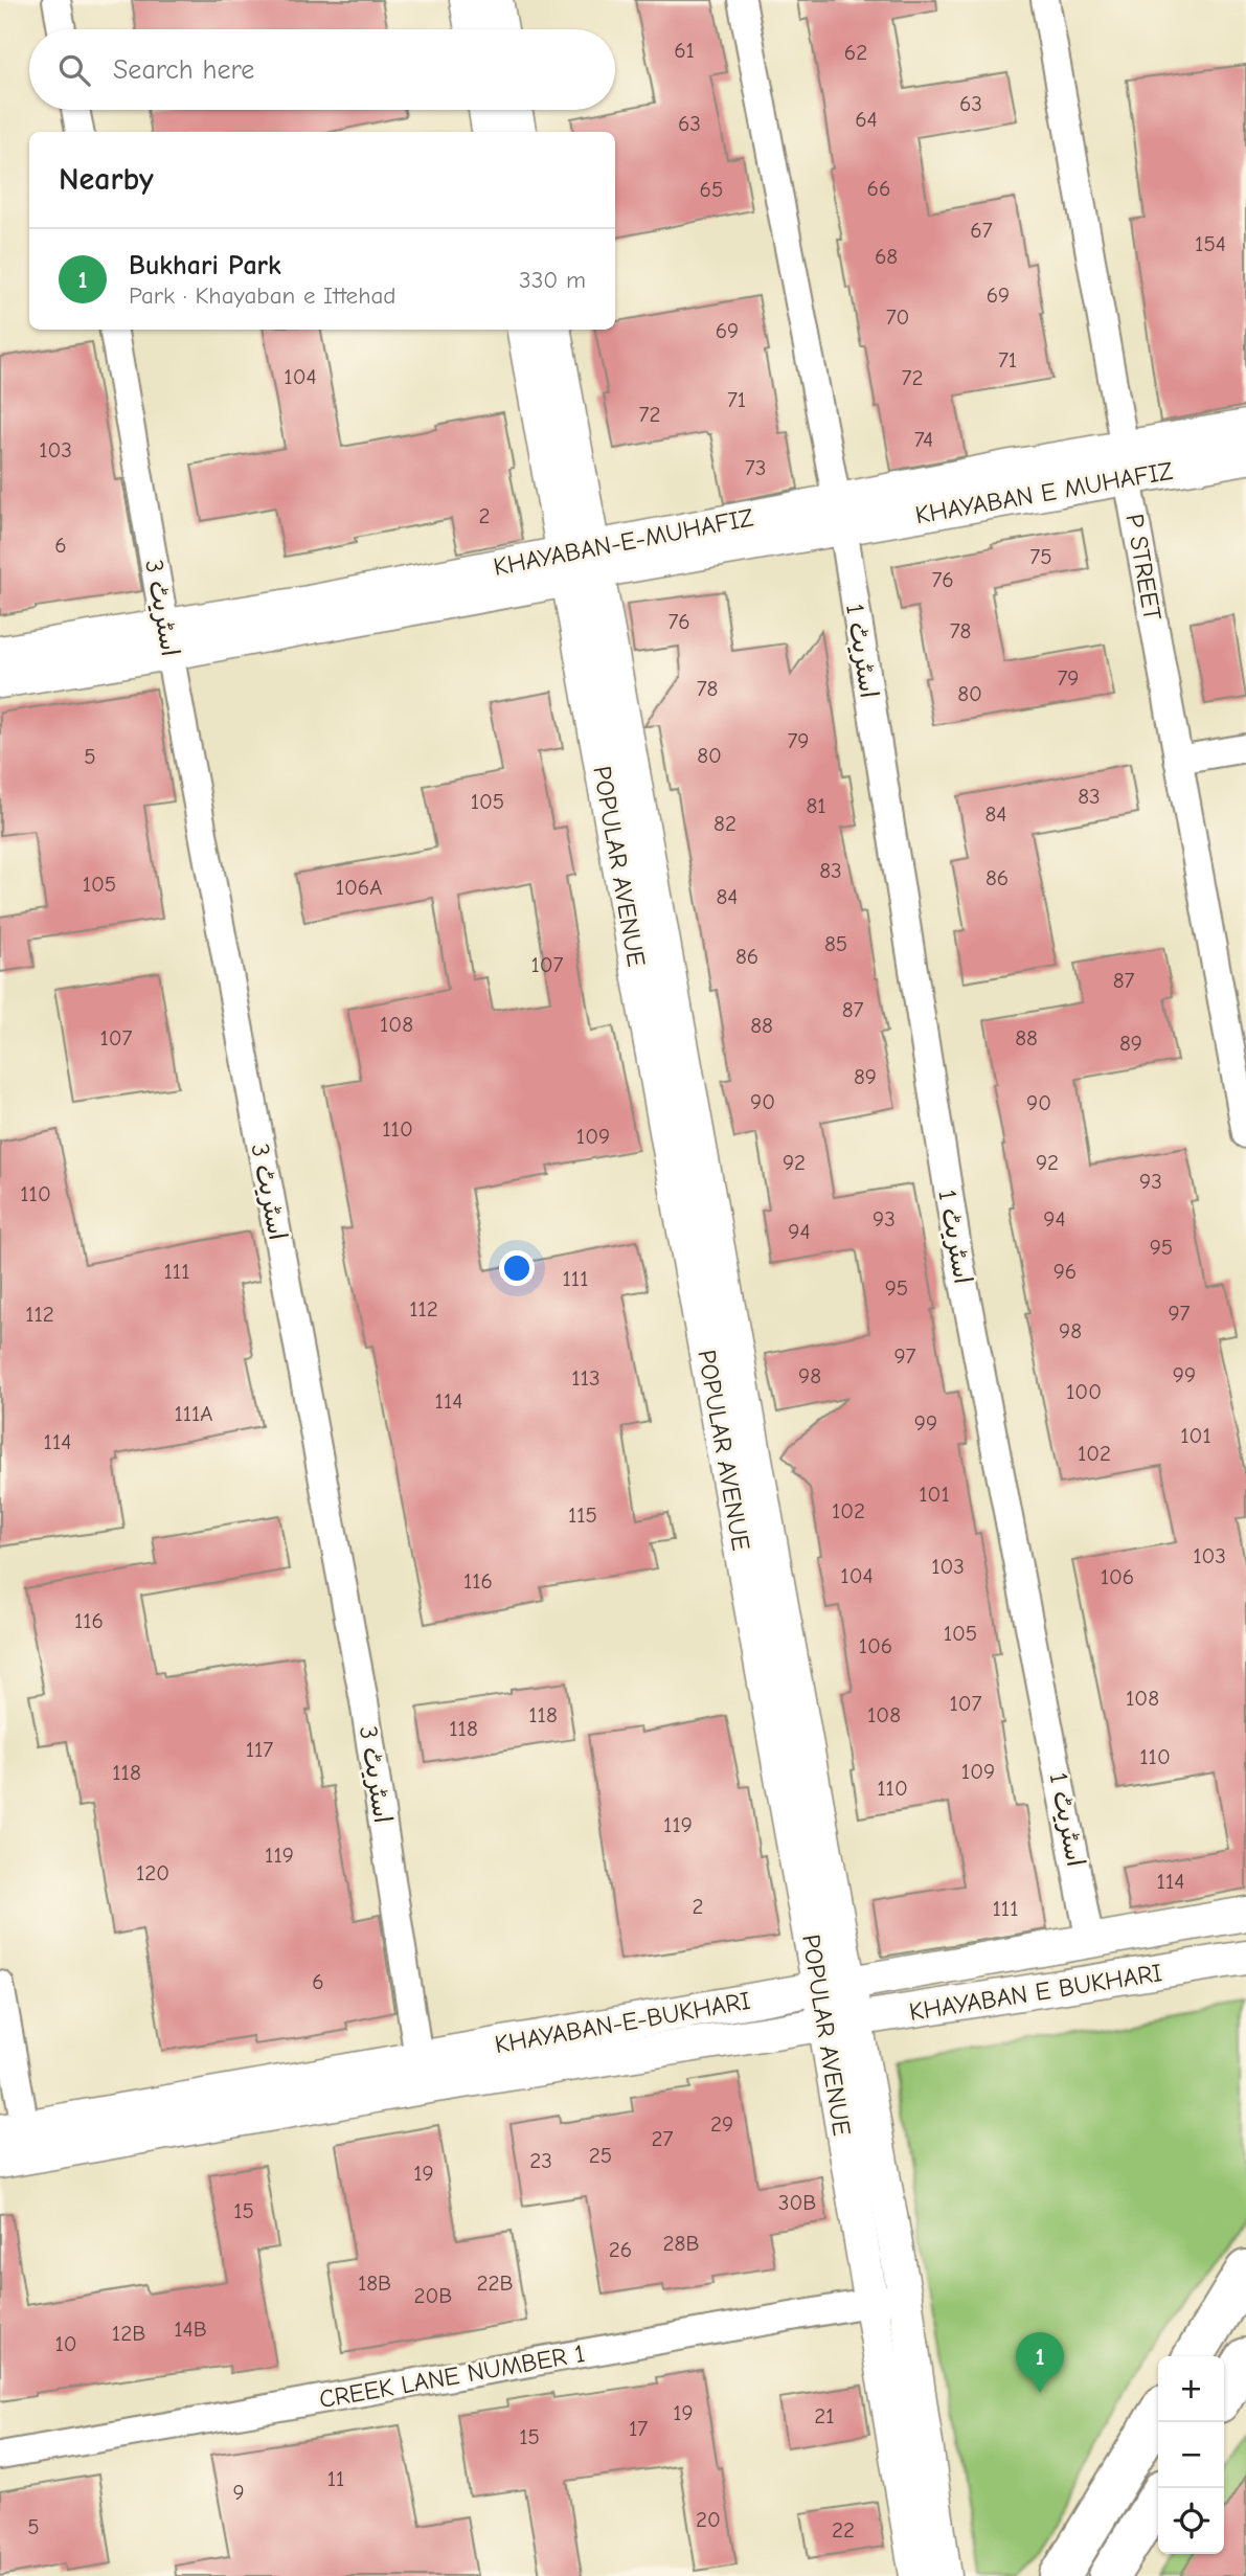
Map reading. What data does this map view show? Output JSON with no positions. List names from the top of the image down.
{
  "streets": {
    "street": [
      "KHAYABAN E MUHAFIZ",
      "KHAYABAN-E-MUHAFIZ",
      "P STREET",
      "اسٹریٹ 3",
      "اسٹریٹ 1",
      "POPULAR AVENUE",
      "KHAYABAN E BUKHARI",
      "KHAYABAN-E-BUKHARI",
      "CREEK LANE NUMBER 1"
    ]
  },
  "crossings": [
    ["KHAYABAN E MUHAFIZ", "KHAYABAN-E-MUHAFIZ"],
    ["KHAYABAN E MUHAFIZ", "P STREET"],
    ["KHAYABAN-E-MUHAFIZ", "P STREET"],
    ["KHAYABAN-E-MUHAFIZ", "اسٹریٹ 3"],
    ["KHAYABAN-E-MUHAFIZ", "اسٹریٹ 1"],
    ["KHAYABAN-E-MUHAFIZ", "POPULAR AVENUE"],
    ["اسٹریٹ 3", "KHAYABAN-E-BUKHARI"],
    ["اسٹریٹ 1", "KHAYABAN-E-BUKHARI"],
    ["POPULAR AVENUE", "KHAYABAN E BUKHARI"],
    ["POPULAR AVENUE", "KHAYABAN-E-BUKHARI"],
    ["POPULAR AVENUE", "CREEK LANE NUMBER 1"],
    ["KHAYABAN E BUKHARI", "KHAYABAN-E-BUKHARI"]
  ],
  "house_numbers": [
    "61",
    "62",
    "63",
    "64",
    "63",
    "66",
    "65",
    "67",
    "154",
    "68",
    "69",
    "70",
    "69",
    "71",
    "104",
    "72",
    "71",
    "72",
    "74",
    "103",
    "73",
    "2",
    "6",
    "75",
    "76",
    "76",
    "78",
    "79",
    "78",
    "80",
    "79",
    "80",
    "5",
    "83",
    "105",
    "81",
    "84",
    "82",
    "83",
    "86",
    "105",
    "106A",
    "84",
    "85",
    "86",
    "107",
    "87",
    "87",
    "108",
    "88",
    "107",
    "88",
    "89",
    "89",
    "90",
    "90",
    "110",
    "109",
    "92",
    "92",
    "93",
    "110",
    "93",
    "94",
    "94",
    "95",
    "111",
    "96",
    "111",
    "95",
    "112",
    "97",
    "112",
    "98",
    "97",
    "99",
    "98",
    "113",
    "100",
    "114",
    "111A",
    "99",
    "101",
    "114",
    "102",
    "101",
    "102",
    "115",
    "103",
    "103",
    "104",
    "106",
    "116",
    "116",
    "105",
    "106",
    "108",
    "107",
    "118",
    "108",
    "118",
    "117",
    "110",
    "109",
    "118",
    "110",
    "119",
    "119",
    "120",
    "114",
    "2",
    "111",
    "6",
    "29",
    "27",
    "25",
    "23",
    "19",
    "30B",
    "15",
    "28B",
    "26",
    "18B",
    "22B",
    "20B",
    "14B",
    "12B",
    "10",
    "19",
    "21",
    "17",
    "15",
    "11",
    "9",
    "20",
    "5",
    "22"
  ],
  "page": {
    "search": "Search here",
    "heading": "Nearby",
    "list": [
      {
        "mark": "1",
        "name": "Bukhari Park",
        "note": "Park · Khayaban e Ittehad",
        "value": "330 m"
      }
    ],
    "pins": "1",
    "map_buttons": ["+", "−"]
  }
}
